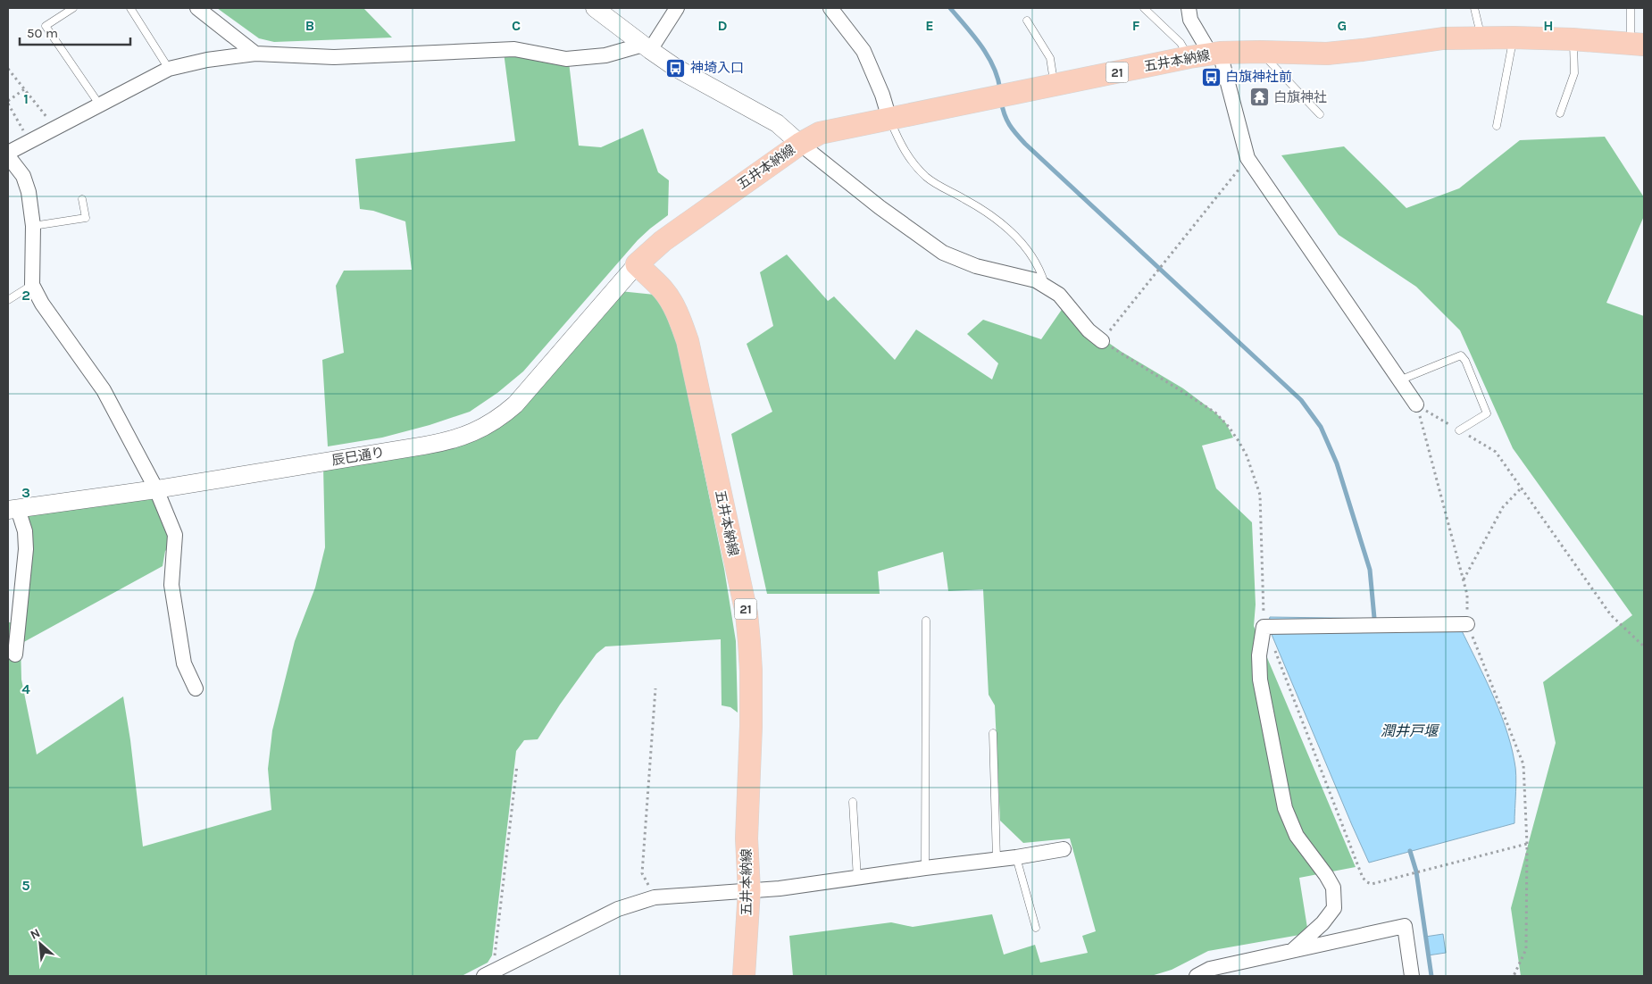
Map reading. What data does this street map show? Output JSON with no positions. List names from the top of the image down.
{
  "streets": {
    "main road": ["五井本納線", "21"],
    "street": ["辰巳通り"]
  },
  "crossings": [
    ["五井本納線", "辰巳通り"]
  ],
  "water": ["潤井戸堰"],
  "places": {
    "bus stop": ["神埼入口", "白旗神社前"],
    "temple": ["白旗神社"]
  },
  "scale_bar": "50 m",
  "north": "top left",
  "grid": {
    "columns": [
      "B",
      "C",
      "D",
      "E",
      "F",
      "G",
      "H"
    ],
    "rows": [
      "1",
      "2",
      "3",
      "4",
      "5"
    ]
  }
}
